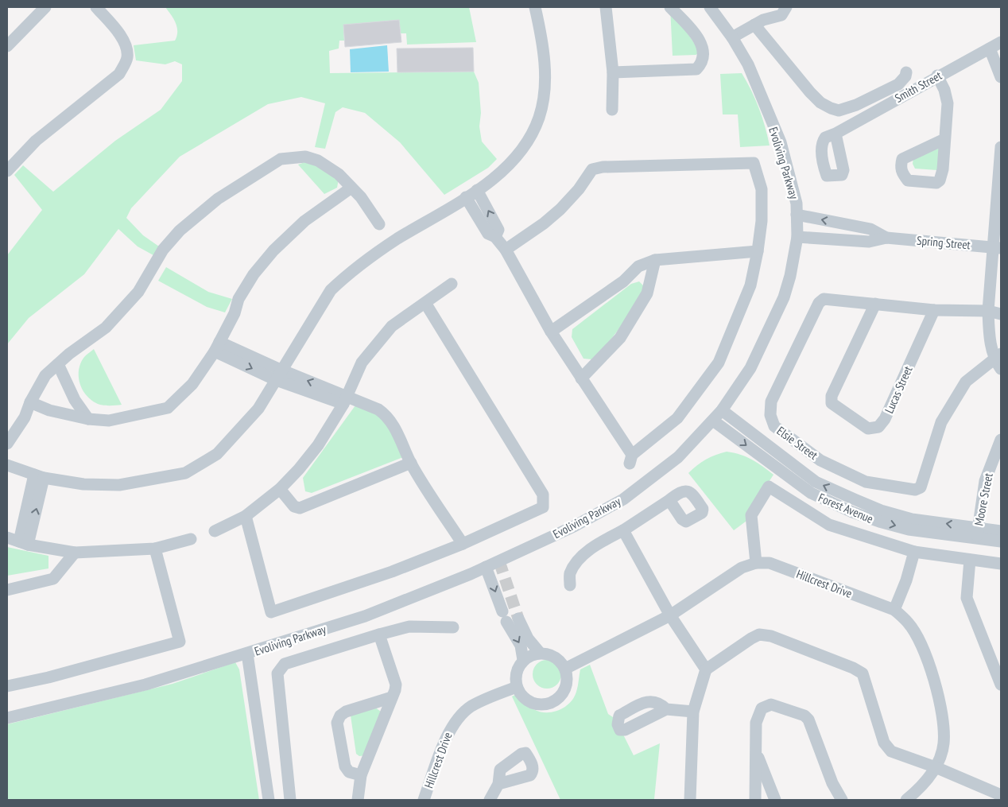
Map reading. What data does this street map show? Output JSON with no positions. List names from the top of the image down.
{
  "streets": {
    "street": [
      "Smith Street",
      "Evoliving Parkway",
      "Spring Street",
      "Lucas Street",
      "Elsie Street",
      "Moore Street",
      "Forest Avenue",
      "Hillcrest Drive"
    ]
  },
  "crossings": [
    ["Evoliving Parkway", "Spring Street"],
    ["Evoliving Parkway", "Forest Avenue"],
    ["Lucas Street", "Elsie Street"],
    ["Moore Street", "Forest Avenue"]
  ]
}
